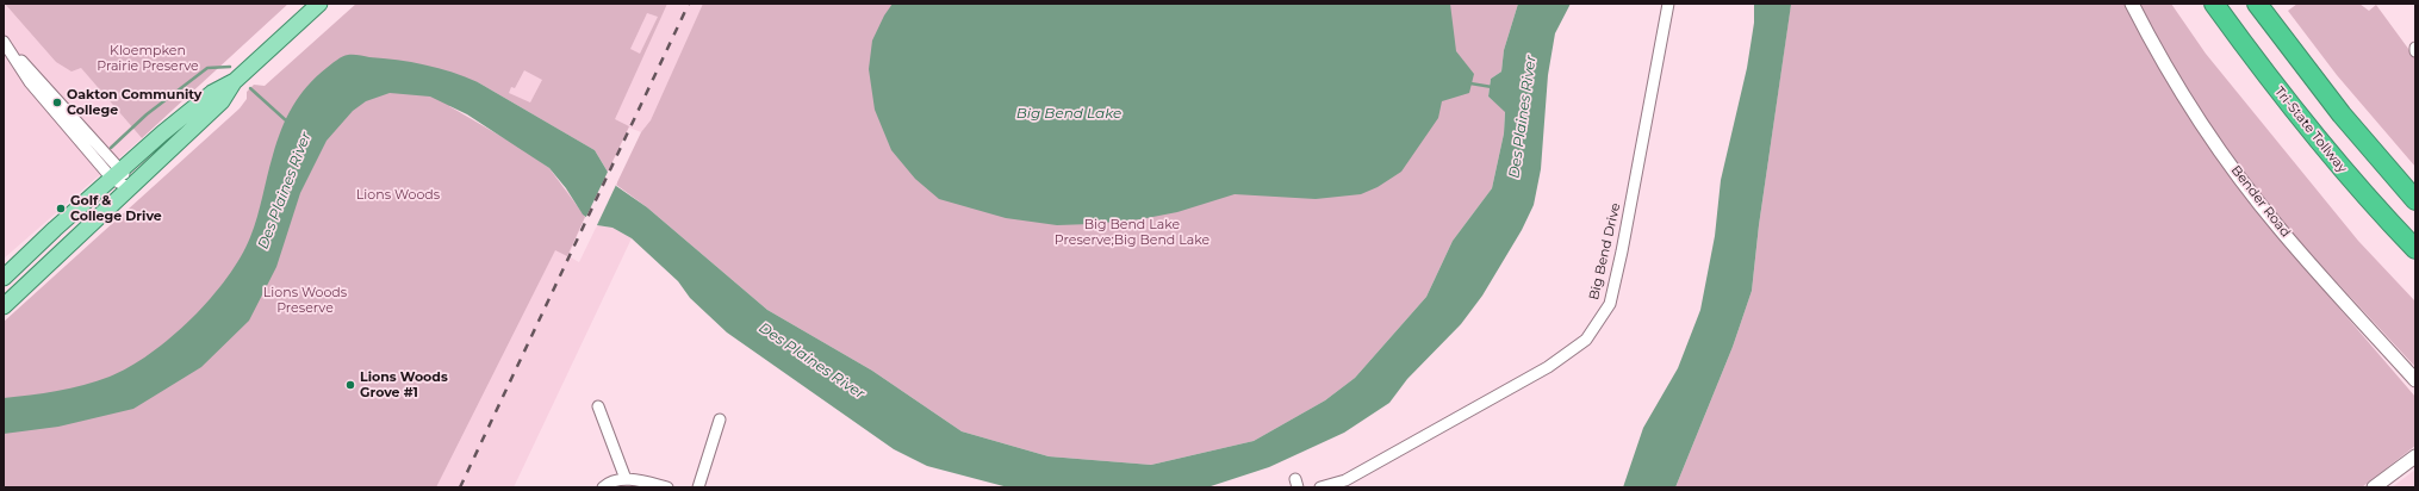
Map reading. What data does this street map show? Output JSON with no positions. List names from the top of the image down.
{
  "streets": {
    "highway": ["Tri-State Tollway"],
    "street": ["Bender Road", "Big Bend Drive"]
  },
  "water": ["Big Bend Lake", "Des Plaines River"],
  "parks": [
    "Kloempken Prairie Preserve",
    "Lions Woods",
    "Big Bend Lake Preserve;Big Bend Lake",
    "Lions Woods Preserve"
  ],
  "places": ["Oakton Community College", "Golf & College Drive", "Lions Woods Grove #1"]
}
